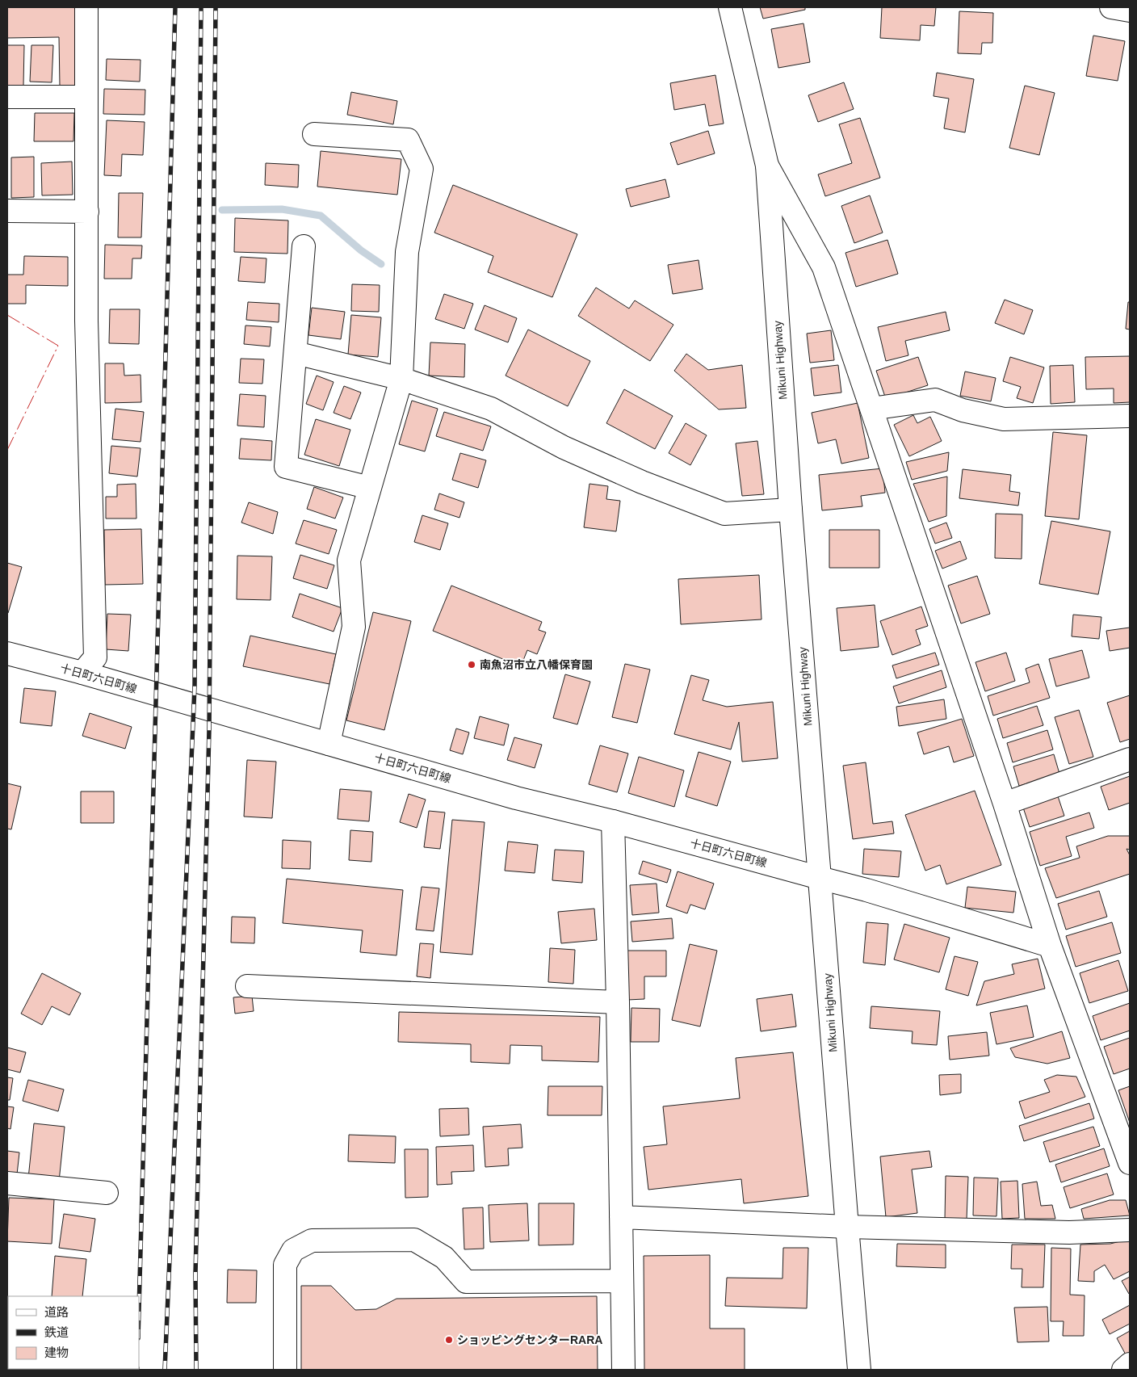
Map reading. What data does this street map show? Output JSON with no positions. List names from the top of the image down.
{
  "streets": {
    "main road": ["Mikuni Highway", "十日町六日町線"]
  },
  "crossings": [
    ["Mikuni Highway", "十日町六日町線"]
  ],
  "places": ["南魚沼市立八幡保育園", "ショッピングセンターRARA"],
  "legend": ["道路", "鉄道", "建物"]
}
